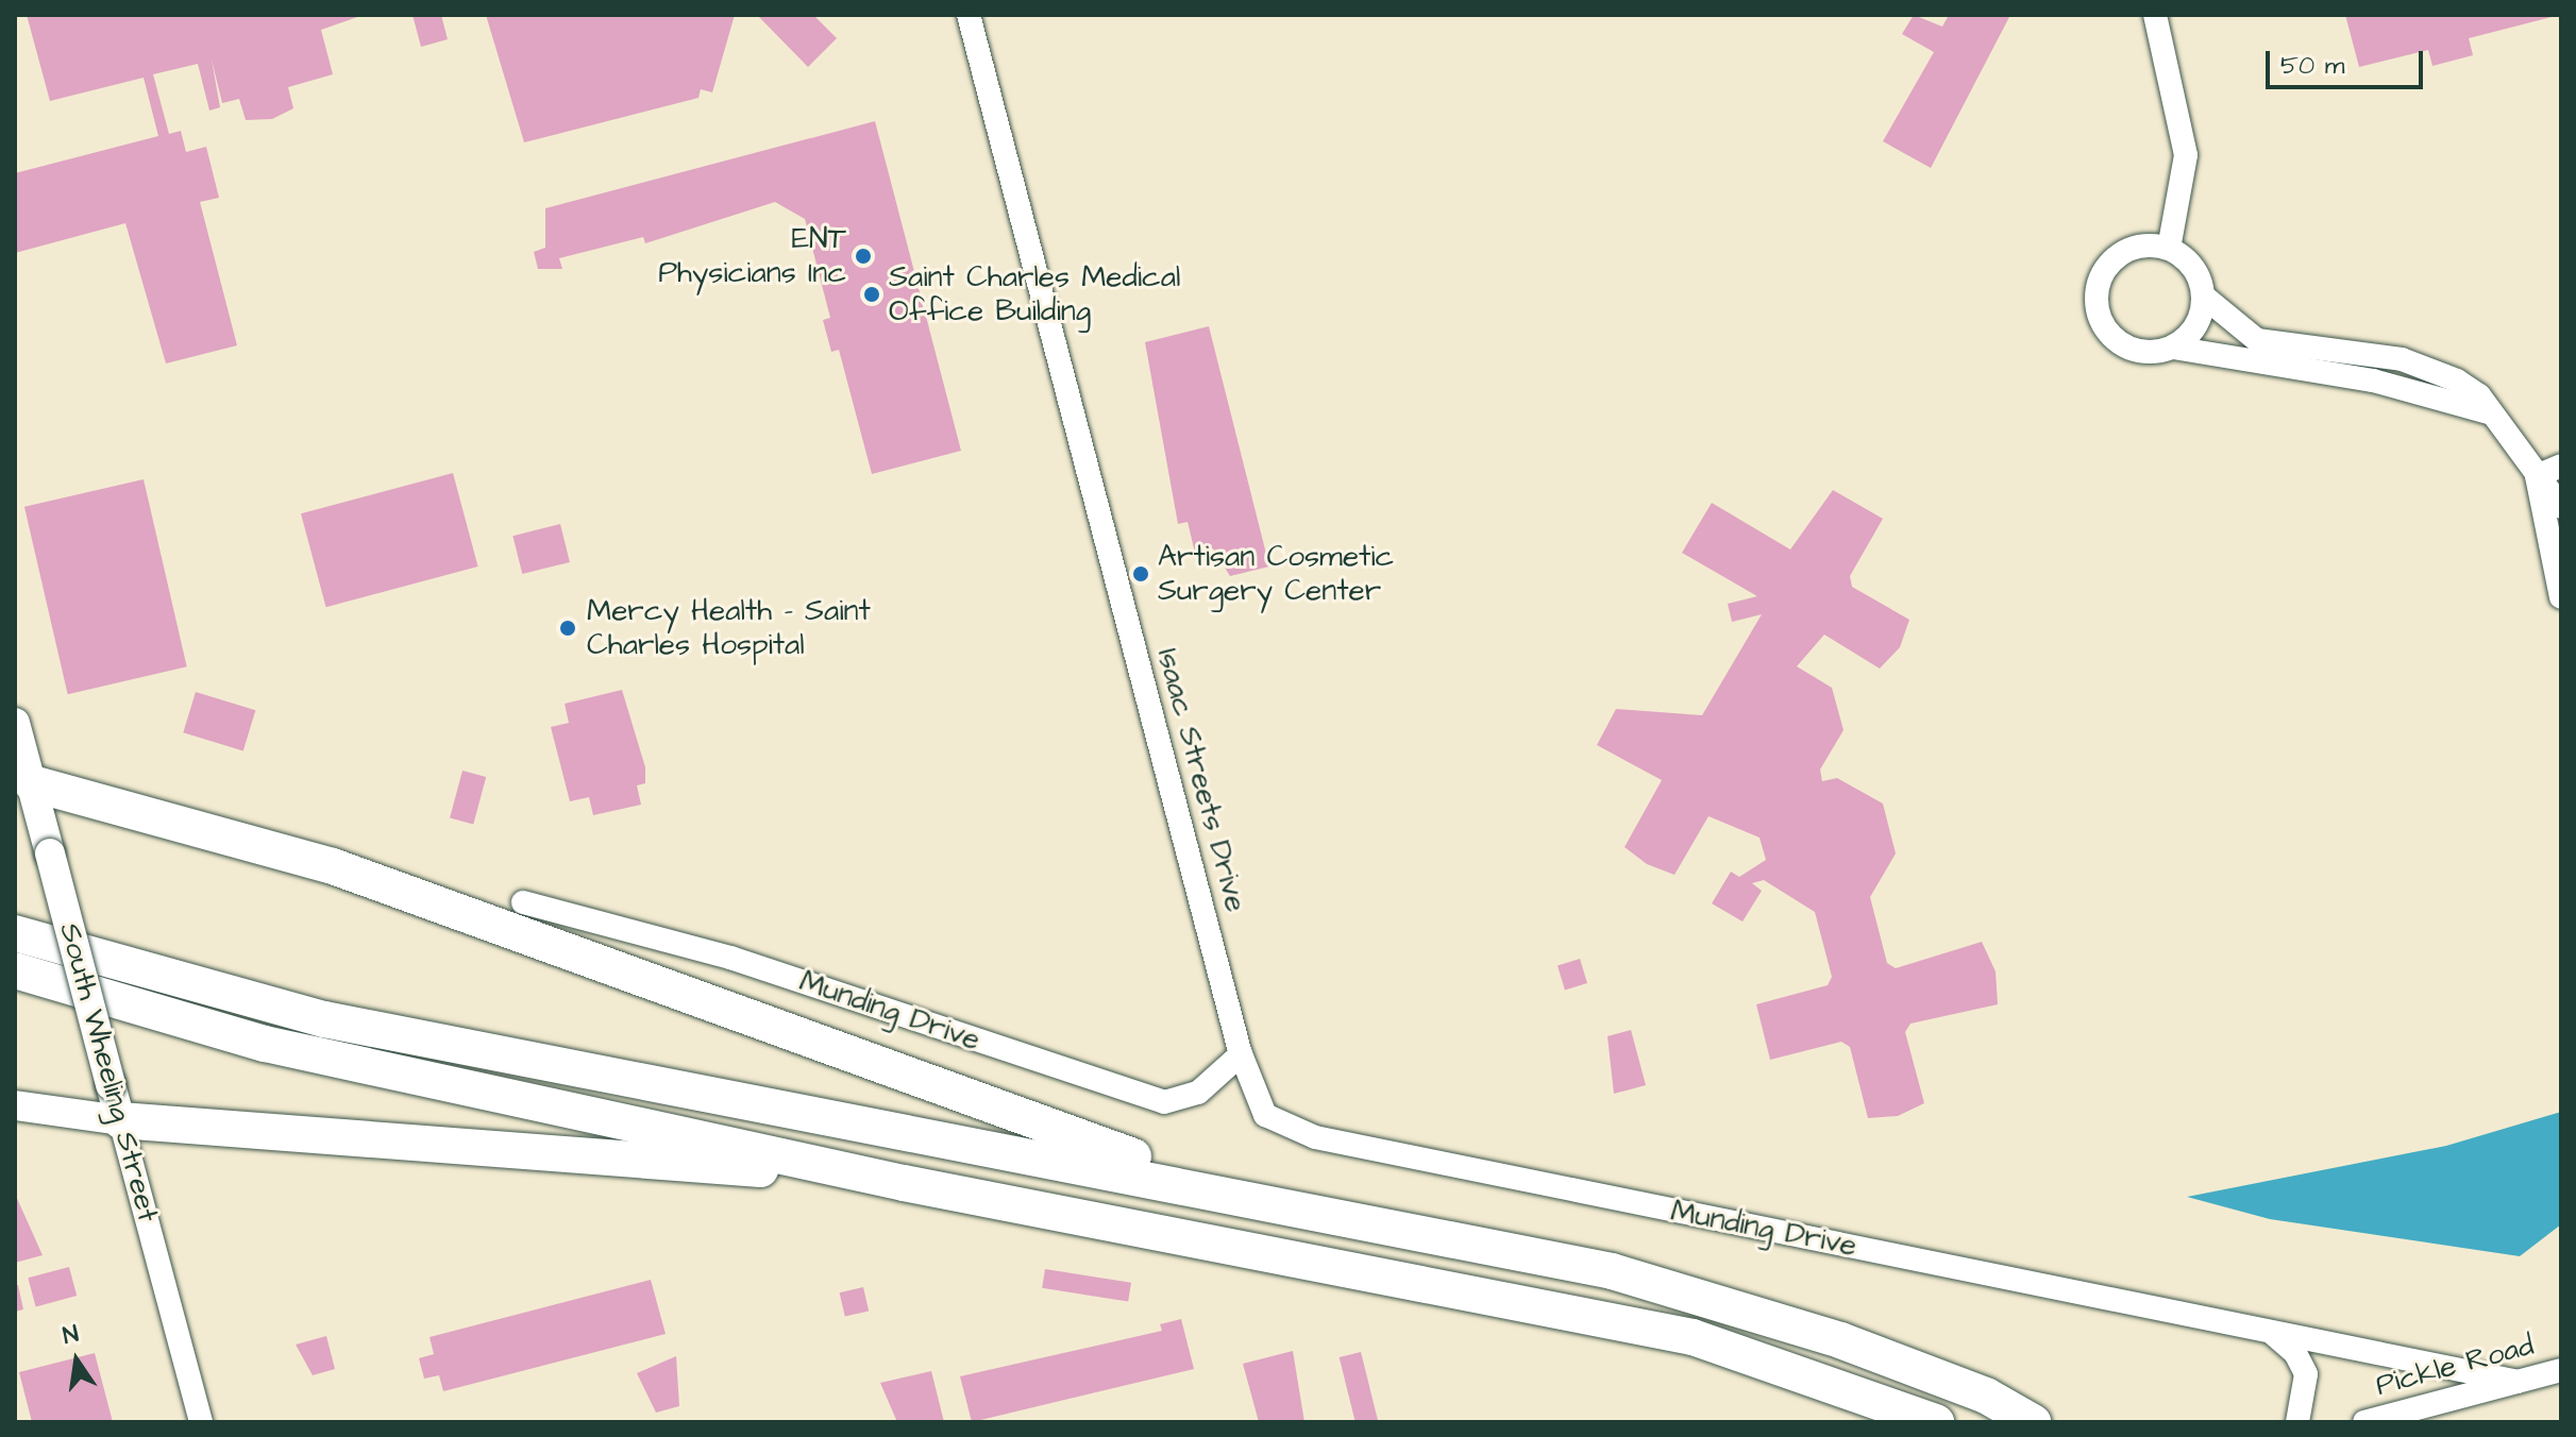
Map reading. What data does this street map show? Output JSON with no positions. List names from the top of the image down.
{
  "streets": {
    "main road": ["South Wheeling Street"],
    "street": ["Isaac Streets Drive", "Munding Drive", "Pickle Road"]
  },
  "crossings": [
    ["Isaac Streets Drive", "Munding Drive"],
    ["Munding Drive", "Pickle Road"]
  ],
  "places": [
    "ENT Physicians Inc",
    "Saint Charles Medical Office Building",
    "Artisan Cosmetic Surgery Center",
    "Mercy Health - Saint Charles Hospital"
  ],
  "scale_bar": "50 m",
  "north": "top"
}
